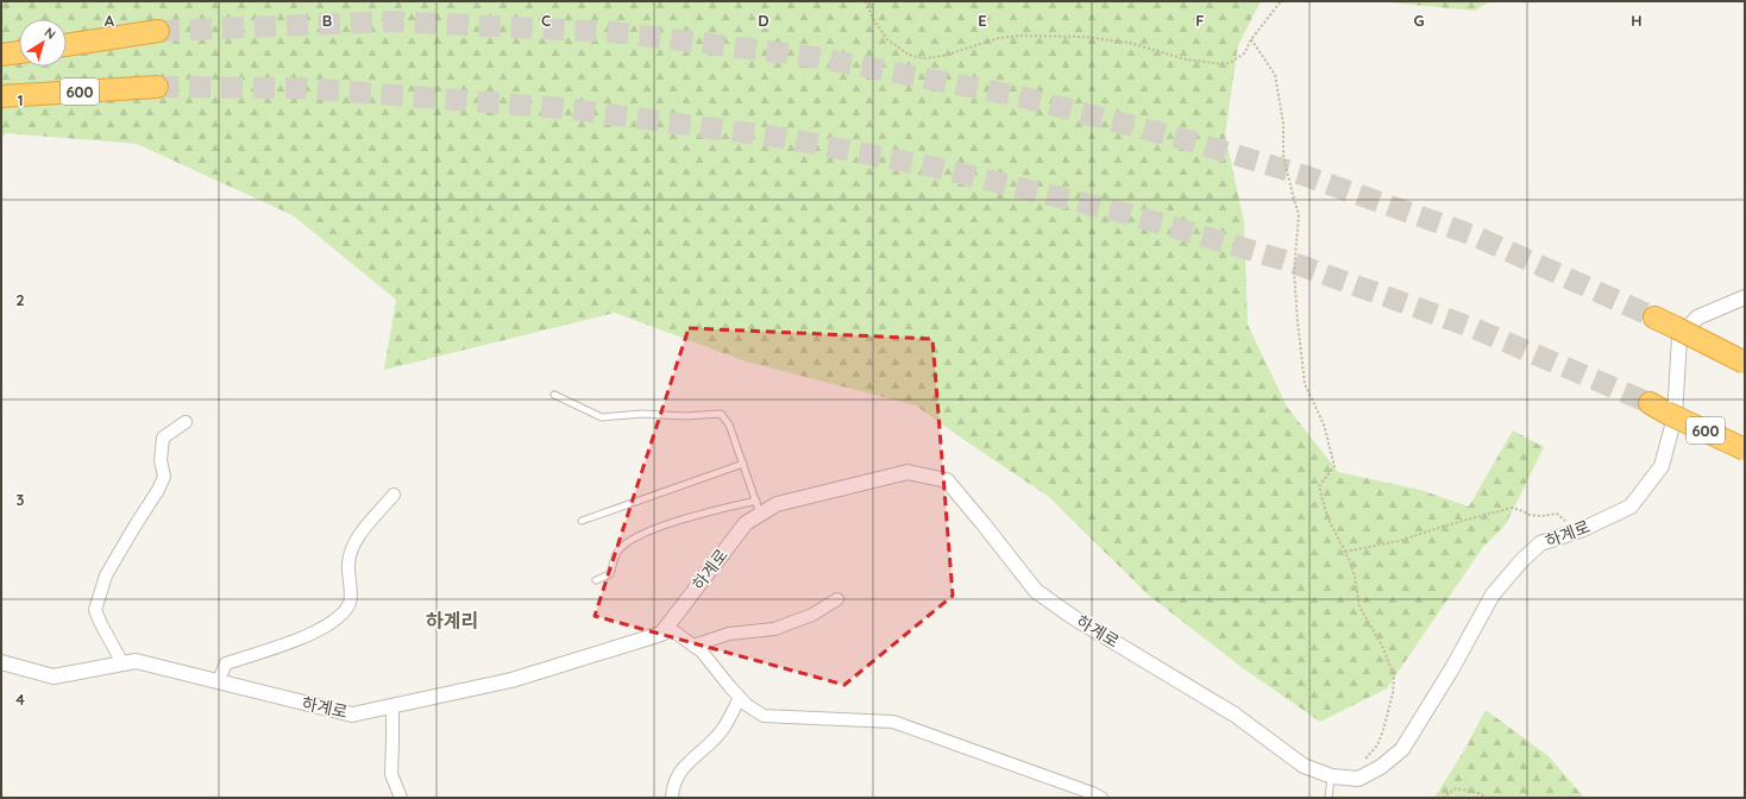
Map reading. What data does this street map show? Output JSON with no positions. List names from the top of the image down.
{
  "streets": {
    "highway": ["600"],
    "street": ["하계로"]
  },
  "districts": ["하계리"],
  "north": "top right",
  "grid": {
    "columns": [
      "A",
      "B",
      "C",
      "D",
      "E",
      "F",
      "G",
      "H"
    ],
    "rows": [
      "1",
      "2",
      "3",
      "4"
    ]
  }
}
